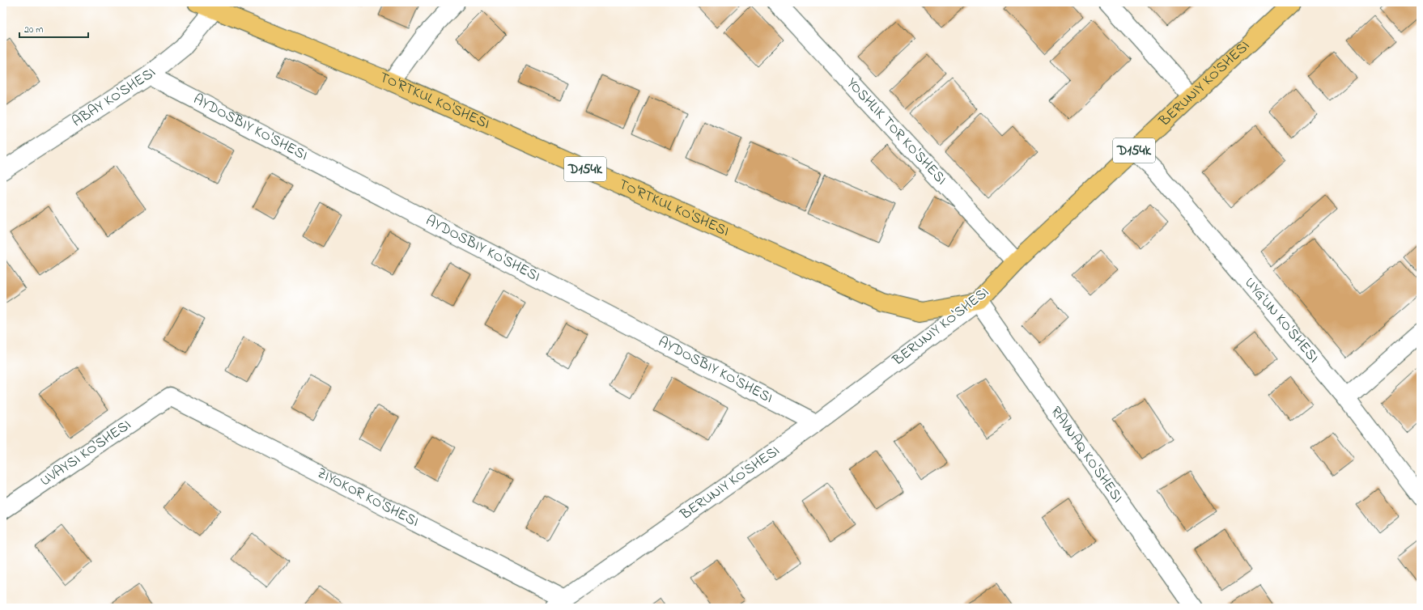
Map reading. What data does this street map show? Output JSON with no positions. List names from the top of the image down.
{
  "streets": {
    "main road": ["BERUNIY KO'SHESI", "TO'RTKUL KO'SHESI", "D154k"],
    "street": [
      "ABAY KO'SHESI",
      "AYDOSBIY KO'SHESI",
      "YOSHLIK TOR KO'SHESI",
      "UYG'UN KO'SHESI",
      "UVAYSI KO'SHESI",
      "RAVNAQ KO'SHESI",
      "ZIYOKOR KO'SHESI"
    ]
  },
  "crossings": [
    ["BERUNIY KO'SHESI", "TO'RTKUL KO'SHESI"],
    ["BERUNIY KO'SHESI", "AYDOSBIY KO'SHESI"],
    ["BERUNIY KO'SHESI", "YOSHLIK TOR KO'SHESI"],
    ["BERUNIY KO'SHESI", "UYG'UN KO'SHESI"],
    ["BERUNIY KO'SHESI", "RAVNAQ KO'SHESI"],
    ["BERUNIY KO'SHESI", "ZIYOKOR KO'SHESI"],
    ["ABAY KO'SHESI", "TO'RTKUL KO'SHESI"],
    ["ABAY KO'SHESI", "AYDOSBIY KO'SHESI"],
    ["TO'RTKUL KO'SHESI", "RAVNAQ KO'SHESI"],
    ["UVAYSI KO'SHESI", "ZIYOKOR KO'SHESI"]
  ],
  "scale_bar": "20 m"
}
